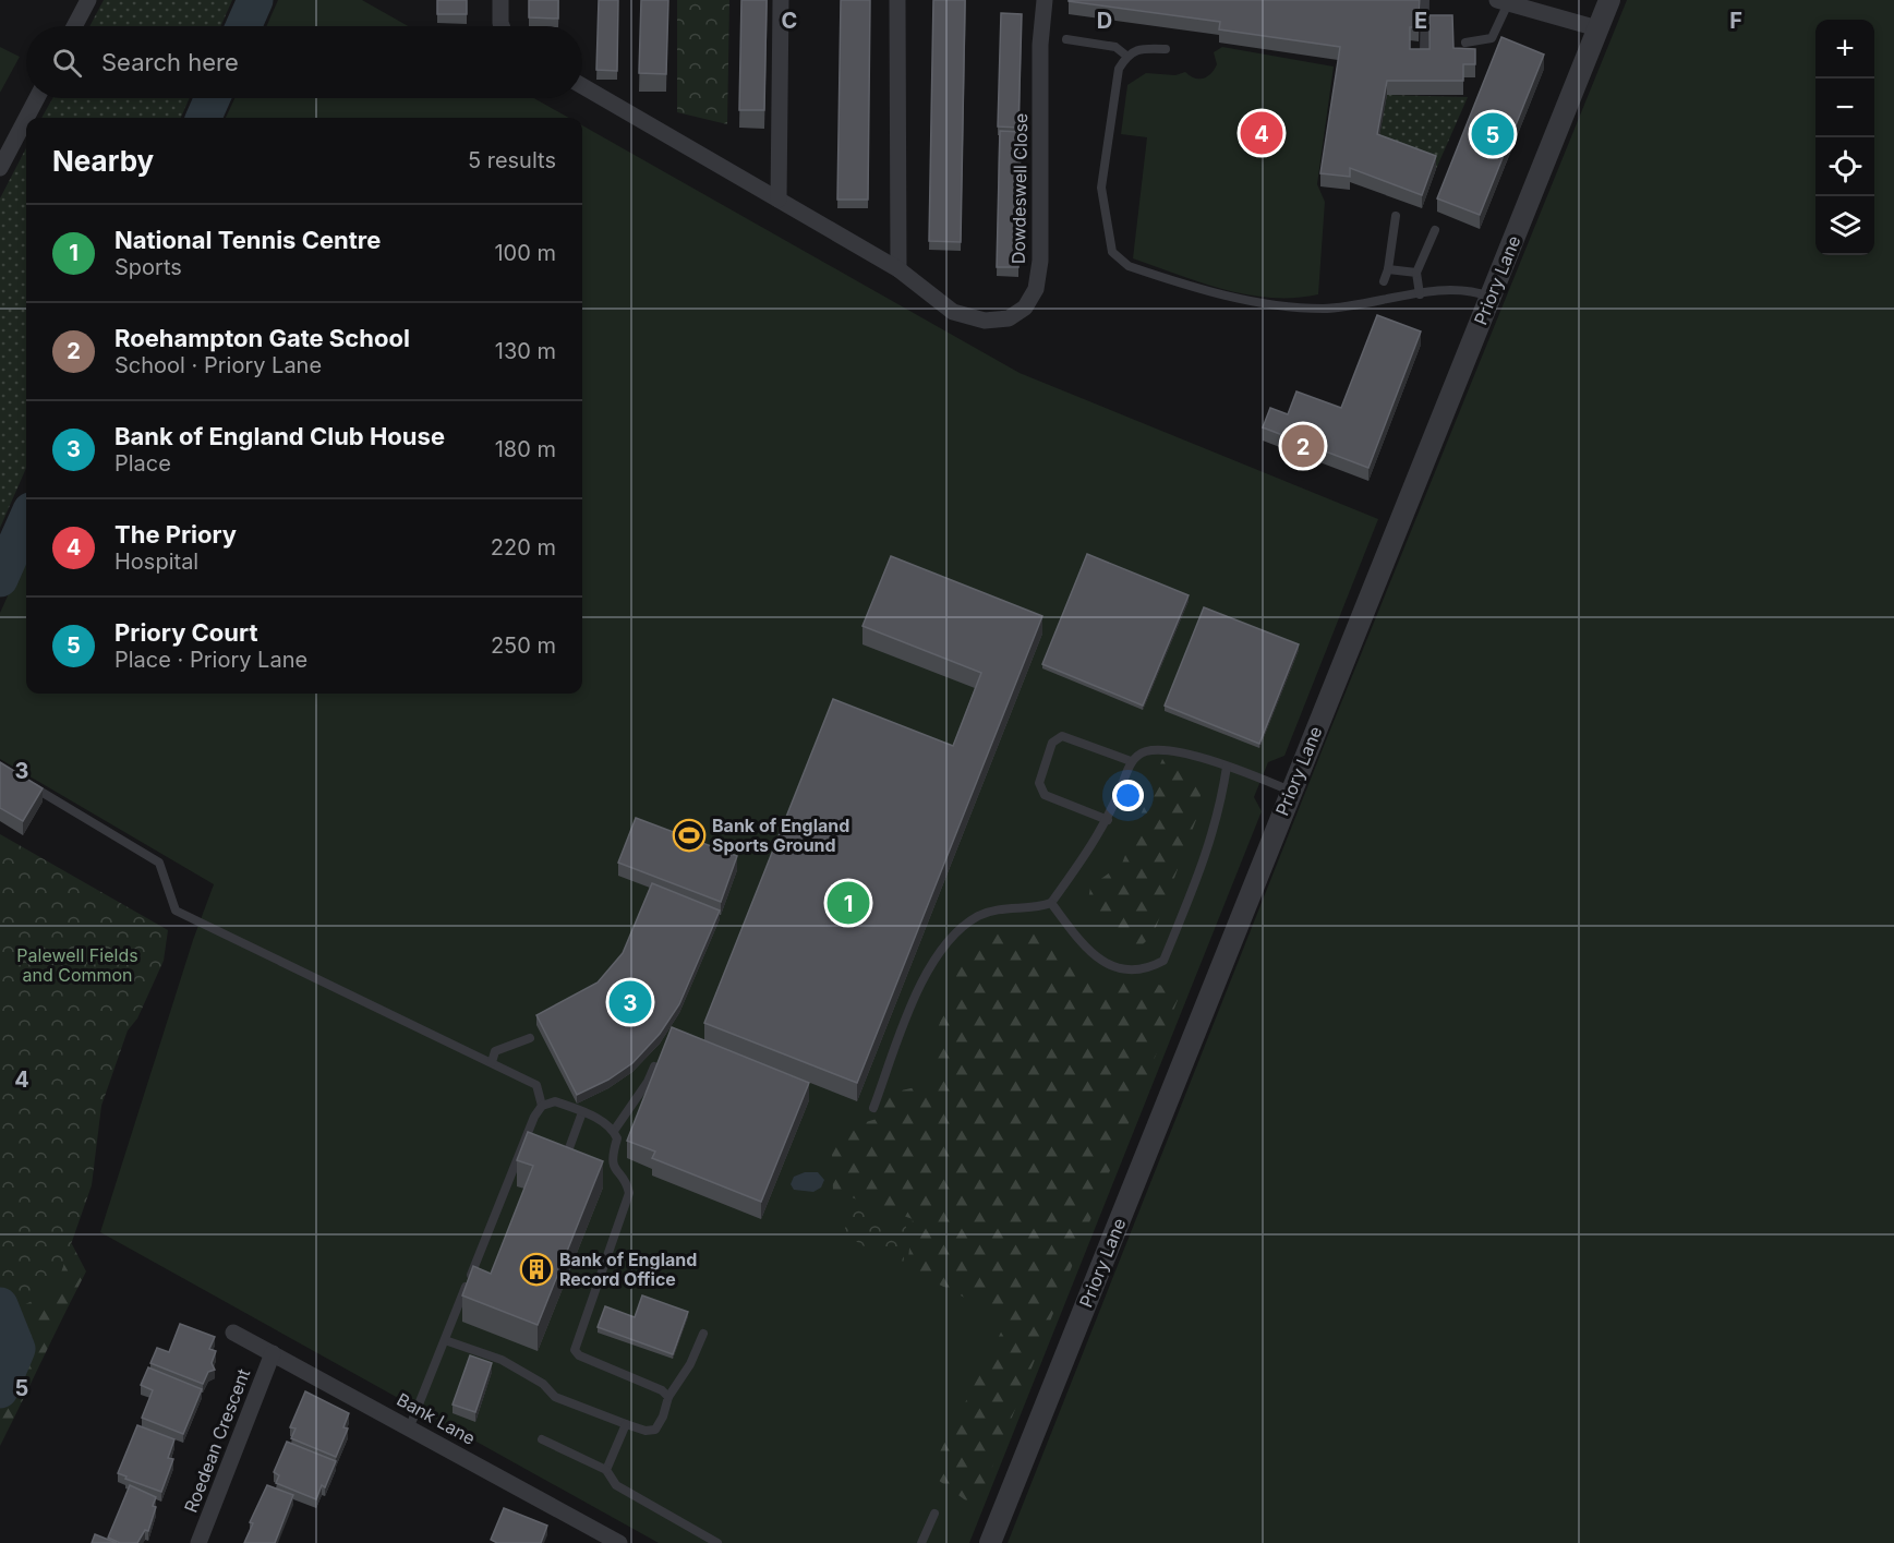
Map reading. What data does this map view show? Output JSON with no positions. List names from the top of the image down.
{
  "streets": {
    "street": [
      "Dowdeswell Close",
      "Priory Lane",
      "Bank Lane",
      "Roedean Crescent"
    ]
  },
  "crossings": [
    ["Bank Lane", "Roedean Crescent"]
  ],
  "parks": ["Palewell Fields and Common"],
  "places": {
    "sports": ["Bank of England Sports Ground"],
    "building": ["Bank of England Record Office"]
  },
  "page": {
    "map_buttons": ["+", "−"],
    "search": "Search here",
    "pins": [
      "4",
      "5",
      "2",
      "1",
      "3"
    ],
    "heading": ["Nearby", "5 results"],
    "list": [
      {
        "mark": "1",
        "name": "National Tennis Centre",
        "note": "Sports",
        "value": "100 m"
      },
      {
        "mark": "2",
        "name": "Roehampton Gate School",
        "note": "School · Priory Lane",
        "value": "130 m"
      },
      {
        "mark": "3",
        "name": "Bank of England Club House",
        "note": "Place",
        "value": "180 m"
      },
      {
        "mark": "4",
        "name": "The Priory",
        "note": "Hospital",
        "value": "220 m"
      },
      {
        "mark": "5",
        "name": "Priory Court",
        "note": "Place · Priory Lane",
        "value": "250 m"
      }
    ]
  },
  "grid": {
    "columns": [
      "C",
      "D",
      "E",
      "F"
    ],
    "rows": ["3", "4", "5"]
  }
}
